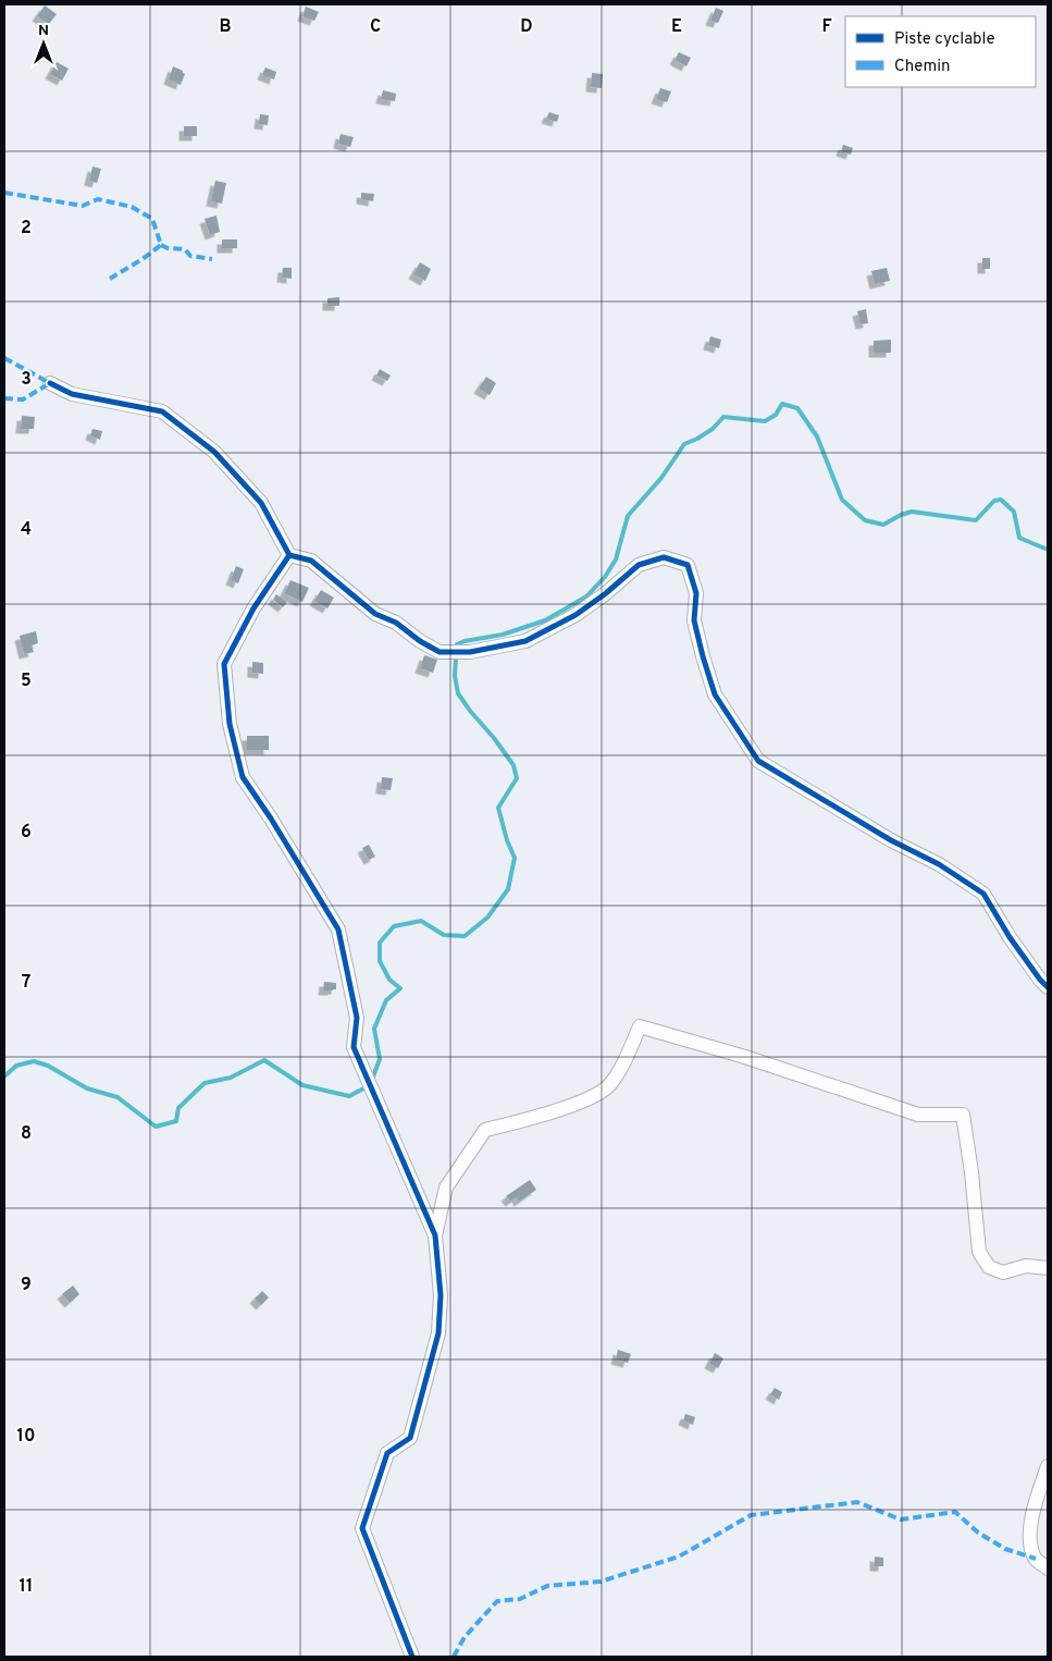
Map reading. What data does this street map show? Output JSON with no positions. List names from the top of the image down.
{
  "legend": ["Piste cyclable", "Chemin"],
  "north": "top",
  "grid": {
    "columns": [
      "B",
      "C",
      "D",
      "E",
      "F"
    ],
    "rows": [
      "2",
      "3",
      "4",
      "5",
      "6",
      "7",
      "8",
      "9",
      "10",
      "11"
    ]
  }
}
